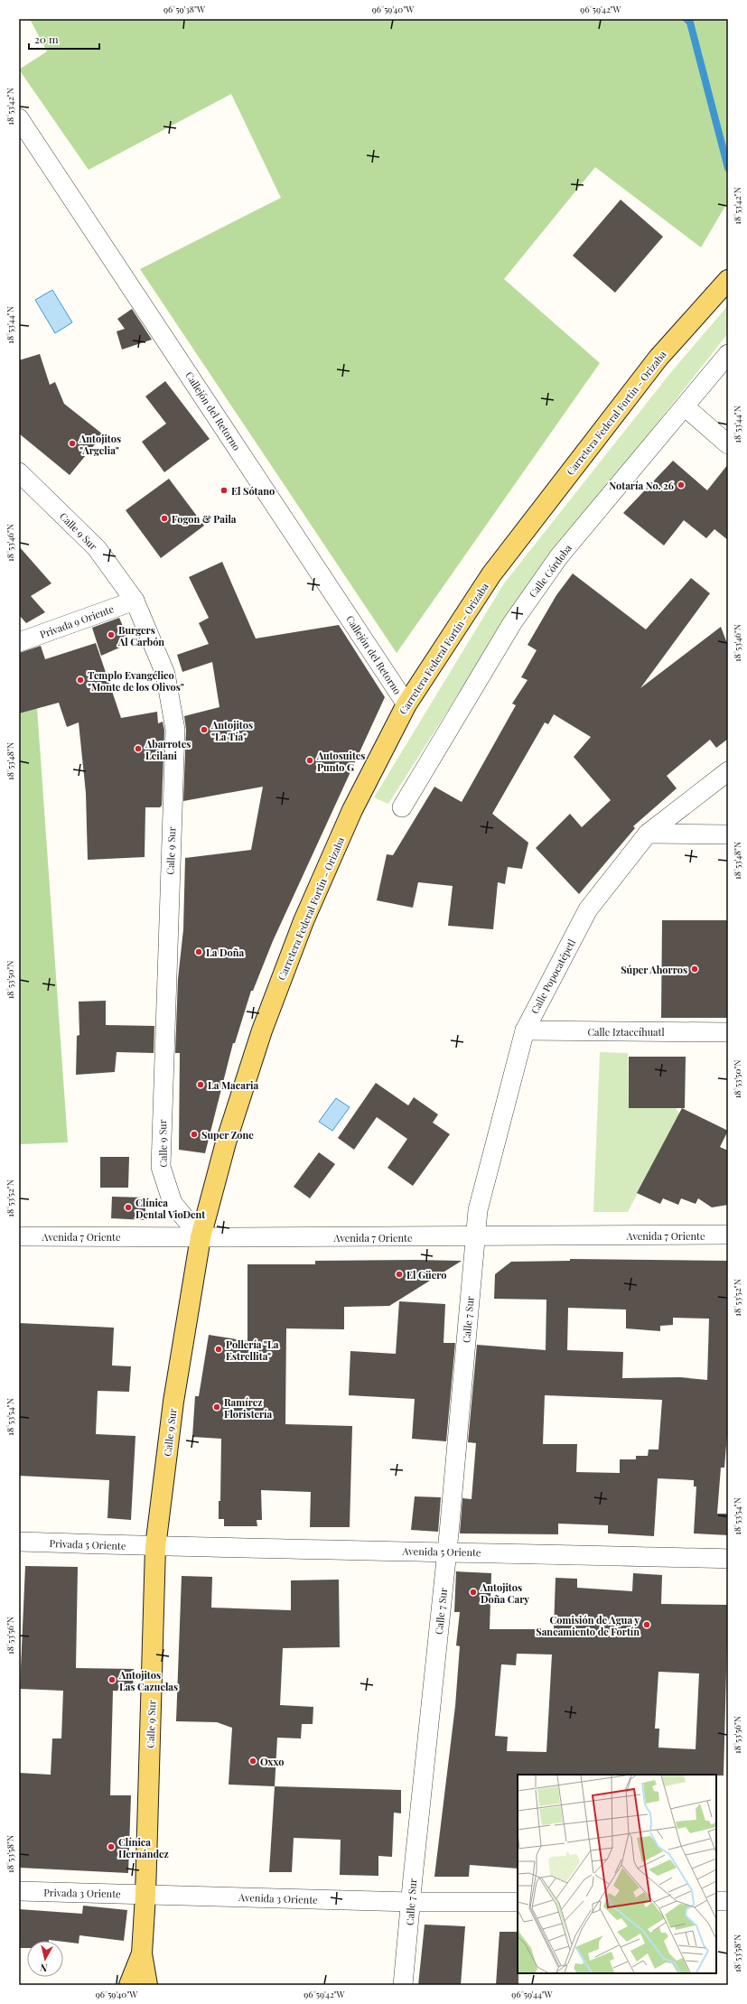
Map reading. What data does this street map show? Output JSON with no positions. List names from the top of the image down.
{
  "streets": {
    "main road": ["Carretera Federal Fortín - Orizaba", "Calle 9 Sur"],
    "street": [
      "Callejón del Retorno",
      "Calle Córdoba",
      "Privada 9 Oriente",
      "Calle Popocatépetl",
      "Calle Iztaccíhuatl",
      "Avenida 7 Oriente",
      "Calle 7 Sur",
      "Privada 5 Oriente",
      "Avenida 5 Oriente",
      "Privada 3 Oriente",
      "Avenida 3 Oriente"
    ]
  },
  "crossings": [
    ["Callejón del Retorno", "Carretera Federal Fortín - Orizaba"],
    ["Carretera Federal Fortín - Orizaba", "Calle 9 Sur"],
    ["Carretera Federal Fortín - Orizaba", "Avenida 7 Oriente"],
    ["Calle 9 Sur", "Privada 9 Oriente"],
    ["Calle 9 Sur", "Avenida 7 Oriente"],
    ["Calle 9 Sur", "Privada 5 Oriente"],
    ["Calle 9 Sur", "Avenida 5 Oriente"],
    ["Calle 9 Sur", "Privada 3 Oriente"],
    ["Calle 9 Sur", "Avenida 3 Oriente"],
    ["Calle Popocatépetl", "Calle Iztaccíhuatl"],
    ["Calle Popocatépetl", "Avenida 7 Oriente"],
    ["Calle Popocatépetl", "Calle 7 Sur"],
    ["Avenida 7 Oriente", "Calle 7 Sur"],
    ["Calle 7 Sur", "Avenida 5 Oriente"],
    ["Calle 7 Sur", "Avenida 3 Oriente"],
    ["Privada 5 Oriente", "Avenida 5 Oriente"],
    ["Privada 3 Oriente", "Avenida 3 Oriente"]
  ],
  "places": [
    "Antojitos \"Argelia\"",
    "Notaría No. 26",
    "El Sótano",
    "Fogon & Paila",
    "Burgers Al Carbón",
    "Templo Evangélico \"Monte de los Olivos\"",
    "Antojitos \"La Tía\"",
    "Abarrotes Leilani",
    "Autosuites Punto G",
    "La Doña",
    "Súper Ahorros",
    "La Macaria",
    "Super Zone",
    "Clínica Dental VioDent",
    "El Güero",
    "Pollería \"La Estrellita\"",
    "Ramírez Floristería",
    "Antojitos Doña Cary",
    "Comisión de Agua y Saneamiento de Fortín",
    "Antojitos Las Cazuelas",
    "Oxxo",
    "Clínica Hernández"
  ],
  "scale_bar": "20 m",
  "north": "bottom",
  "coordinates": [
    "96°59'38\"W",
    "96°59'40\"W",
    "96°59'42\"W",
    "18°53'42\"N",
    "18°53'44\"N",
    "18°53'46\"N",
    "18°53'48\"N",
    "18°53'50\"N",
    "18°53'52\"N",
    "18°53'54\"N",
    "18°53'56\"N",
    "18°53'58\"N",
    "96°59'44\"W"
  ]
}
